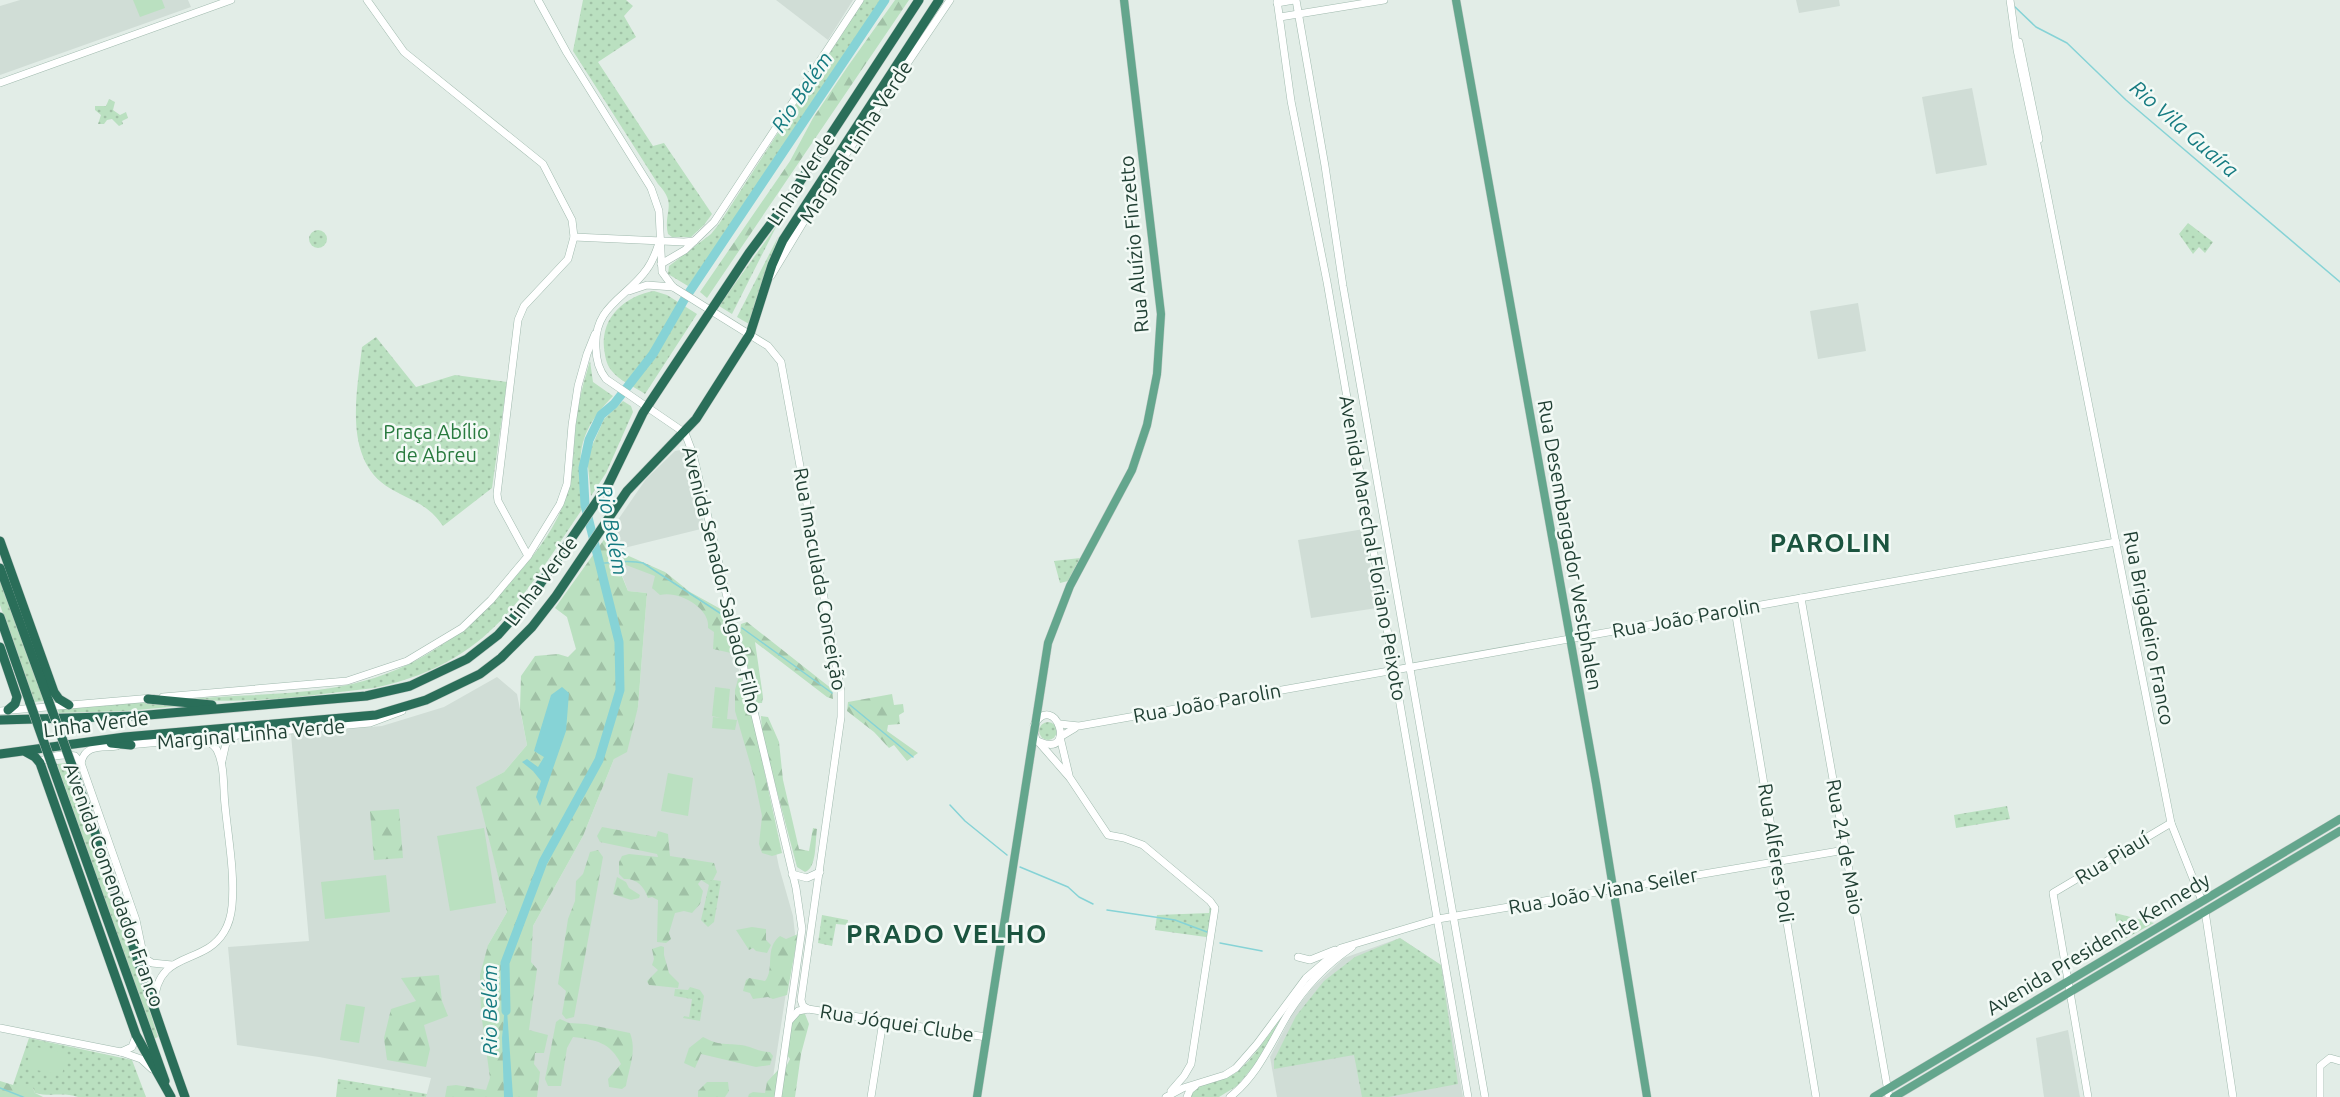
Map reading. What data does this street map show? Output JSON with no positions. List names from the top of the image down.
{
  "streets": {
    "highway": ["Linha Verde", "Avenida Comendador Franco"],
    "main road": [
      "Marginal Linha Verde",
      "Rua Aluízio Finzetto",
      "Rua Desembargador Westphalen",
      "Avenida Marechal Floriano Peixoto",
      "Rua Imaculada Conceição",
      "Avenida Senador Salgado Filho",
      "Rua João Parolin",
      "Rua Brigadeiro Franco",
      "Rua 24 de Maio",
      "Rua Alferes Poli",
      "Rua Piauí",
      "Rua João Viana Seiler",
      "Avenida Presidente Kennedy",
      "Rua Jóquei Clube"
    ]
  },
  "crossings": [
    ["Marginal Linha Verde", "Linha Verde"],
    ["Marginal Linha Verde", "Avenida Comendador Franco"],
    ["Linha Verde", "Rua Imaculada Conceição"],
    ["Linha Verde", "Avenida Senador Salgado Filho"],
    ["Rua Aluízio Finzetto", "Rua João Parolin"],
    ["Rua Aluízio Finzetto", "Rua Jóquei Clube"],
    ["Rua Desembargador Westphalen", "Rua João Parolin"],
    ["Rua Desembargador Westphalen", "Rua João Viana Seiler"],
    ["Avenida Marechal Floriano Peixoto", "Rua João Parolin"],
    ["Avenida Marechal Floriano Peixoto", "Rua João Viana Seiler"],
    ["Rua Imaculada Conceição", "Rua Jóquei Clube"],
    ["Rua João Parolin", "Rua Brigadeiro Franco"],
    ["Rua João Parolin", "Rua 24 de Maio"],
    ["Rua João Parolin", "Rua Alferes Poli"],
    ["Rua Brigadeiro Franco", "Rua Piauí"],
    ["Rua Brigadeiro Franco", "Avenida Presidente Kennedy"],
    ["Rua 24 de Maio", "Rua João Viana Seiler"],
    ["Rua 24 de Maio", "Avenida Presidente Kennedy"],
    ["Rua Alferes Poli", "Rua João Viana Seiler"],
    ["Rua Piauí", "Avenida Presidente Kennedy"]
  ],
  "districts": ["PAROLIN", "PRADO VELHO"],
  "water": ["Rio Belém", "Rio Vila Guaíra"],
  "parks": ["Praça Abílio de Abreu"]
}
